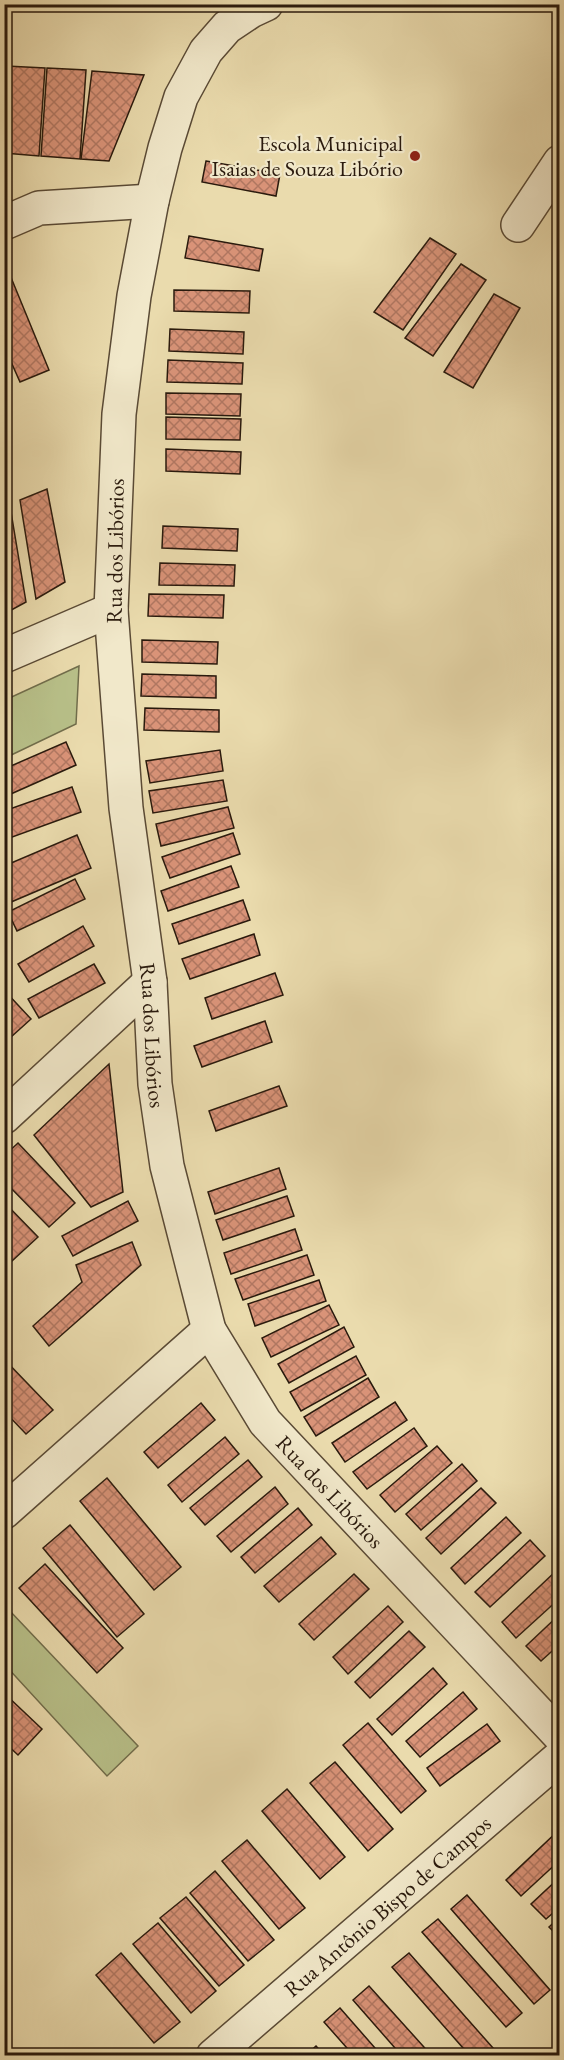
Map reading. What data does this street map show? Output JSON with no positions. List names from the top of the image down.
{
  "streets": {
    "street": ["Rua dos Libórios", "Rua Antônio Bispo de Campos"]
  },
  "places": ["Escola Municipal Isaias de Souza Libório"]
}
